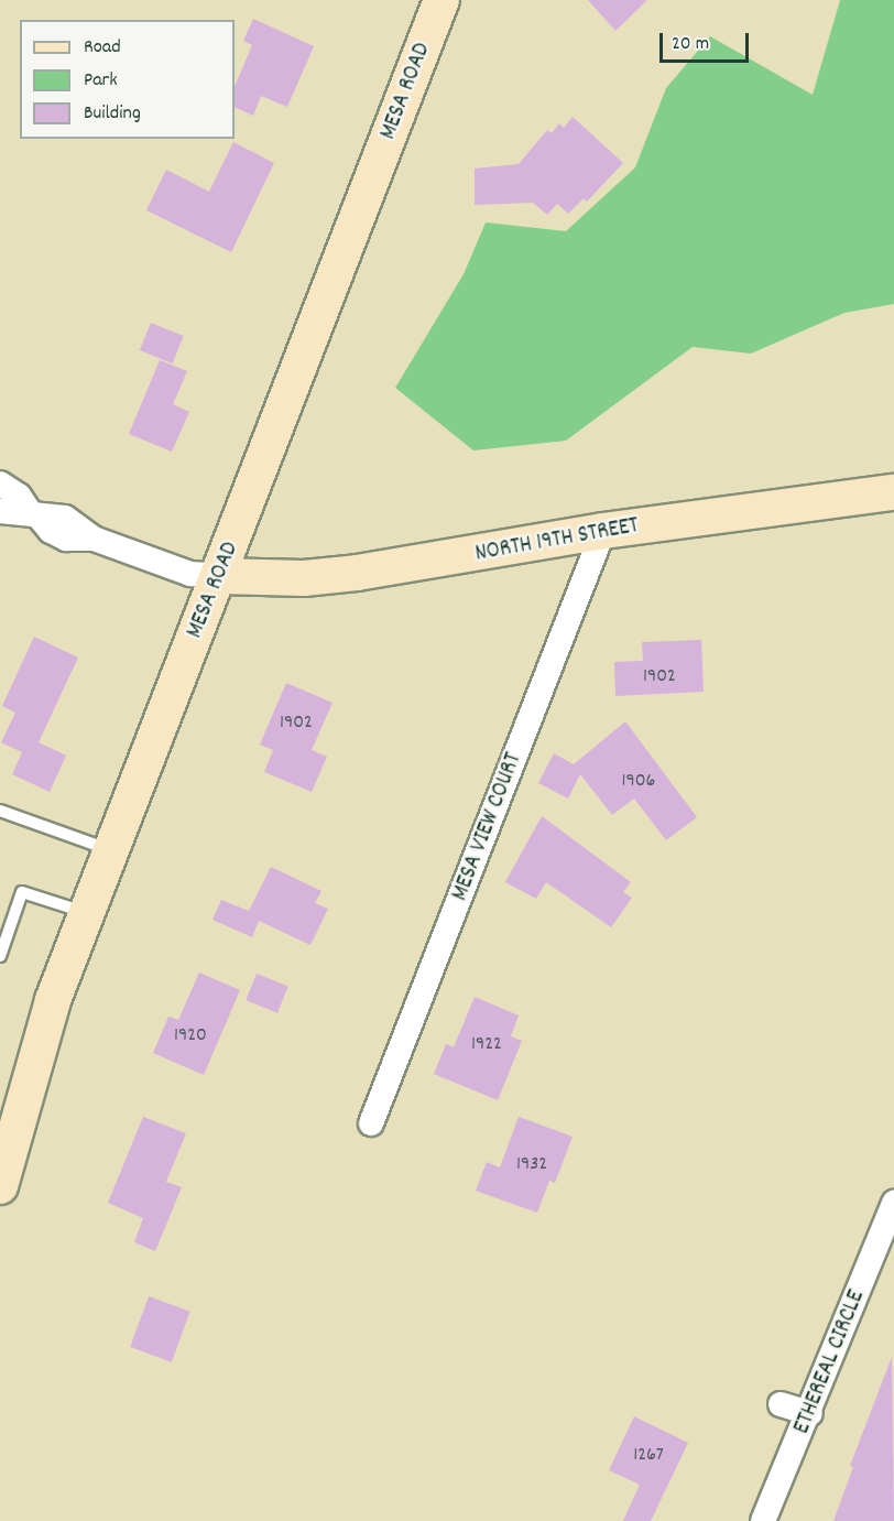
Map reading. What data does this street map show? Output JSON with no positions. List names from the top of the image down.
{
  "streets": {
    "main road": ["MESA ROAD", "NORTH 19TH STREET"],
    "street": ["MESA VIEW COURT", "ETHEREAL CIRCLE"]
  },
  "crossings": [
    ["MESA ROAD", "NORTH 19TH STREET"],
    ["NORTH 19TH STREET", "MESA VIEW COURT"]
  ],
  "house_numbers": [
    "1902",
    "1902",
    "1906",
    "1920",
    "1922",
    "1932",
    "1267"
  ],
  "legend": ["Road", "Park", "Building"],
  "scale_bar": "20 m"
}
